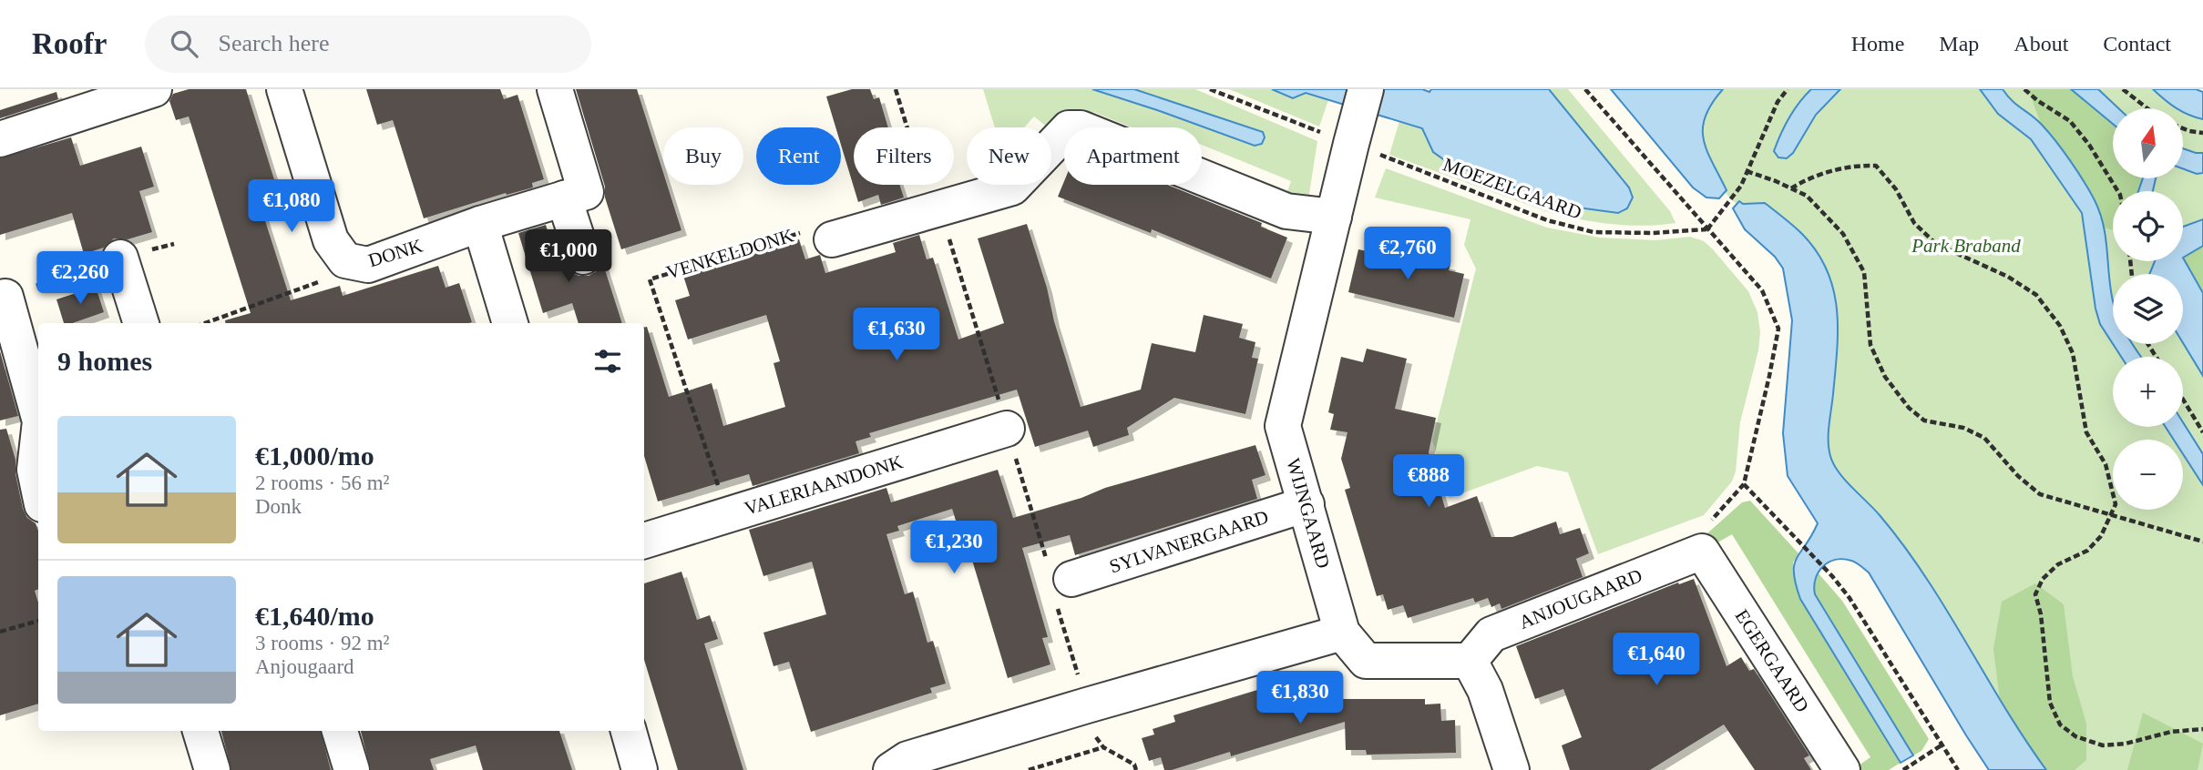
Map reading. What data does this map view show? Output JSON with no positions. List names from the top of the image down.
{
  "streets": {
    "street": [
      "DONK",
      "VALERIAANDONK",
      "WIJNGAARD",
      "SYLVANERGAARD",
      "ANJOUGAARD",
      "EGERGAARD"
    ],
    "path": ["MOEZELGAARD", "VENKELDONK"]
  },
  "crossings": [
    ["MOEZELGAARD", "WIJNGAARD"],
    ["VENKELDONK", "VALERIAANDONK"],
    ["WIJNGAARD", "SYLVANERGAARD"],
    ["WIJNGAARD", "ANJOUGAARD"],
    ["ANJOUGAARD", "EGERGAARD"]
  ],
  "parks": ["Park Braband"],
  "north": "top",
  "page": {
    "header": "Roofr",
    "search": "Search here",
    "nav": [
      "Home",
      "Map",
      "About",
      "Contact"
    ],
    "map_buttons": ["+", "−"],
    "chip": [
      "Buy",
      "Rent",
      "Filters",
      "New",
      "Apartment"
    ],
    "price": [
      "€1,080",
      "€2,760",
      "€1,000",
      "€2,260",
      "€1,630",
      "€888",
      "€1,230",
      "€1,640",
      "€1,830"
    ],
    "heading": "9 homes",
    "list": [
      {
        "name": "€1,000/mo",
        "note": "2 rooms · 56 m² · Donk"
      },
      {
        "name": "€1,640/mo",
        "note": "3 rooms · 92 m² · Anjougaard"
      }
    ]
  }
}
